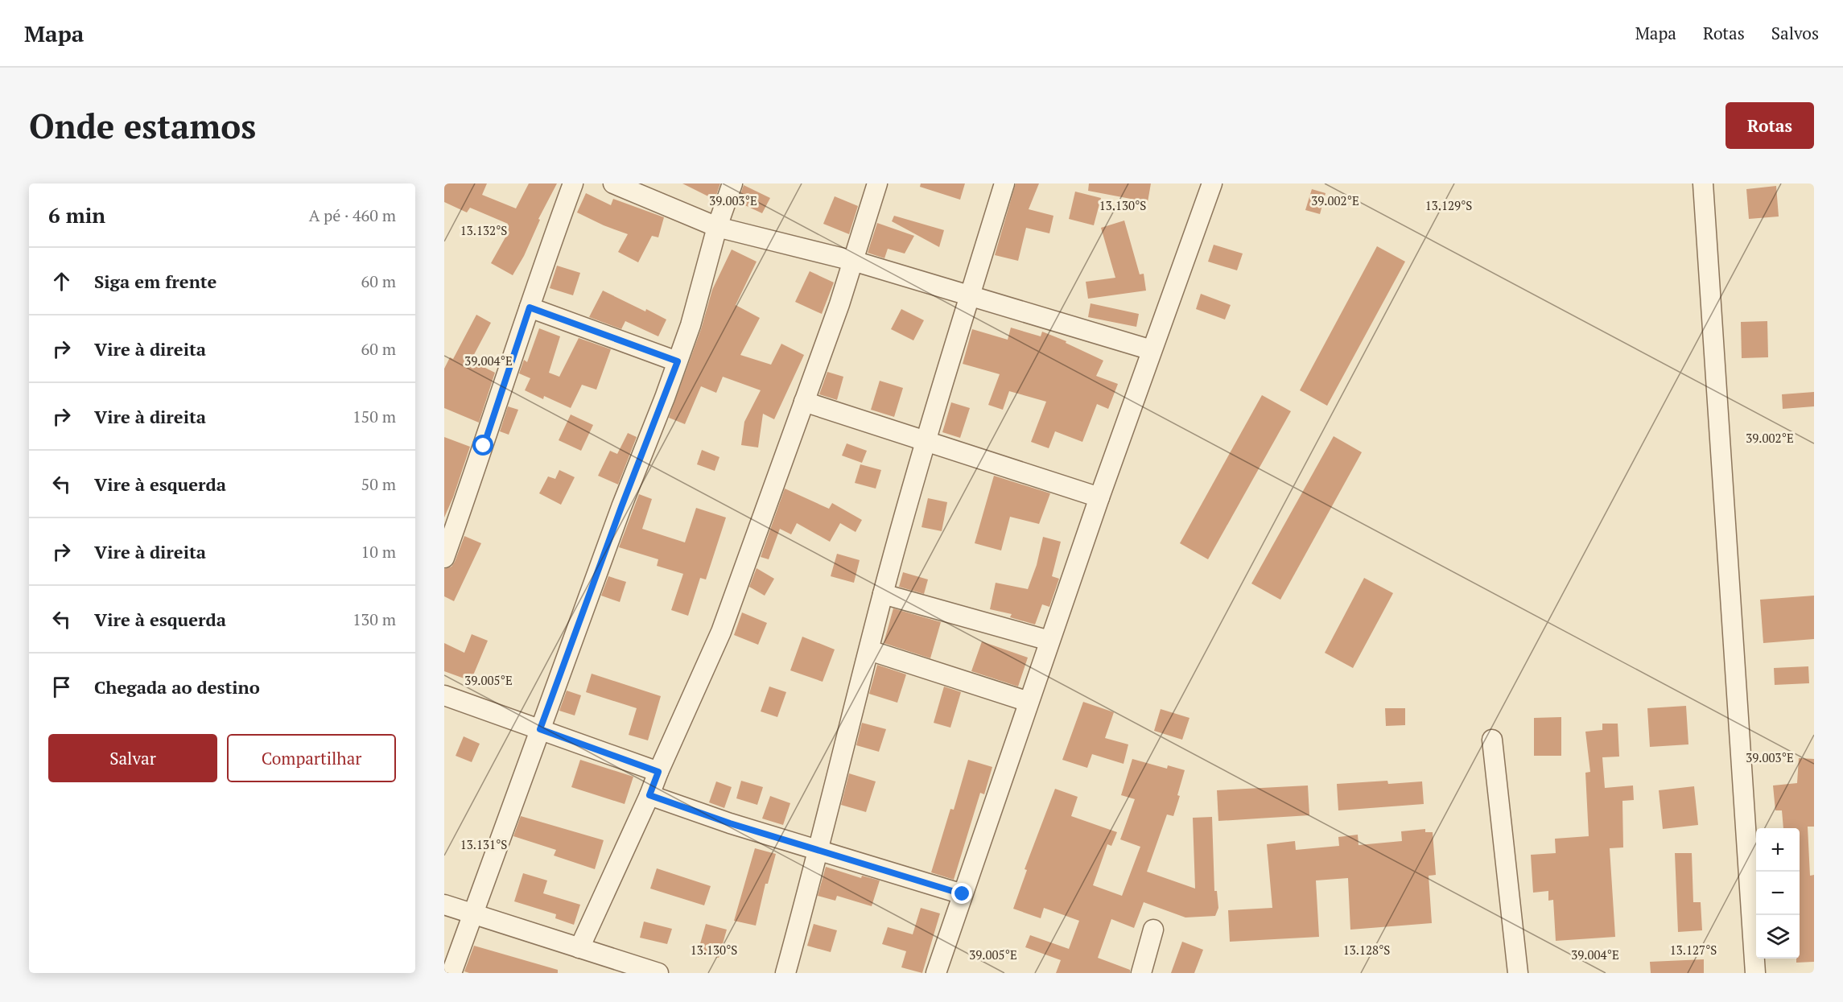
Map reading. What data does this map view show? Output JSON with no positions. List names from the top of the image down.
{
  "page": {
    "header": "Mapa",
    "nav": ["Mapa", "Rotas", "Salvos"],
    "buttons": [
      "Rotas",
      ["Salvar", "Compartilhar"]
    ],
    "title": "Onde estamos",
    "heading": ["6 min", "A pé · 460 m"],
    "list": [
      ["Siga em frente", "60 m"],
      ["Vire à direita", "60 m"],
      ["Vire à direita", "150 m"],
      ["Vire à esquerda", "50 m"],
      ["Vire à direita", "10 m"],
      ["Vire à esquerda", "130 m"],
      "Chegada ao destino"
    ],
    "map_buttons": ["+", "−"]
  },
  "coordinates": [
    "39.002°E",
    "39.003°E",
    "13.130°S",
    "13.129°S",
    "13.132°S",
    "39.004°E",
    "39.005°E",
    "13.131°S",
    "13.128°S",
    "13.127°S"
  ]
}
